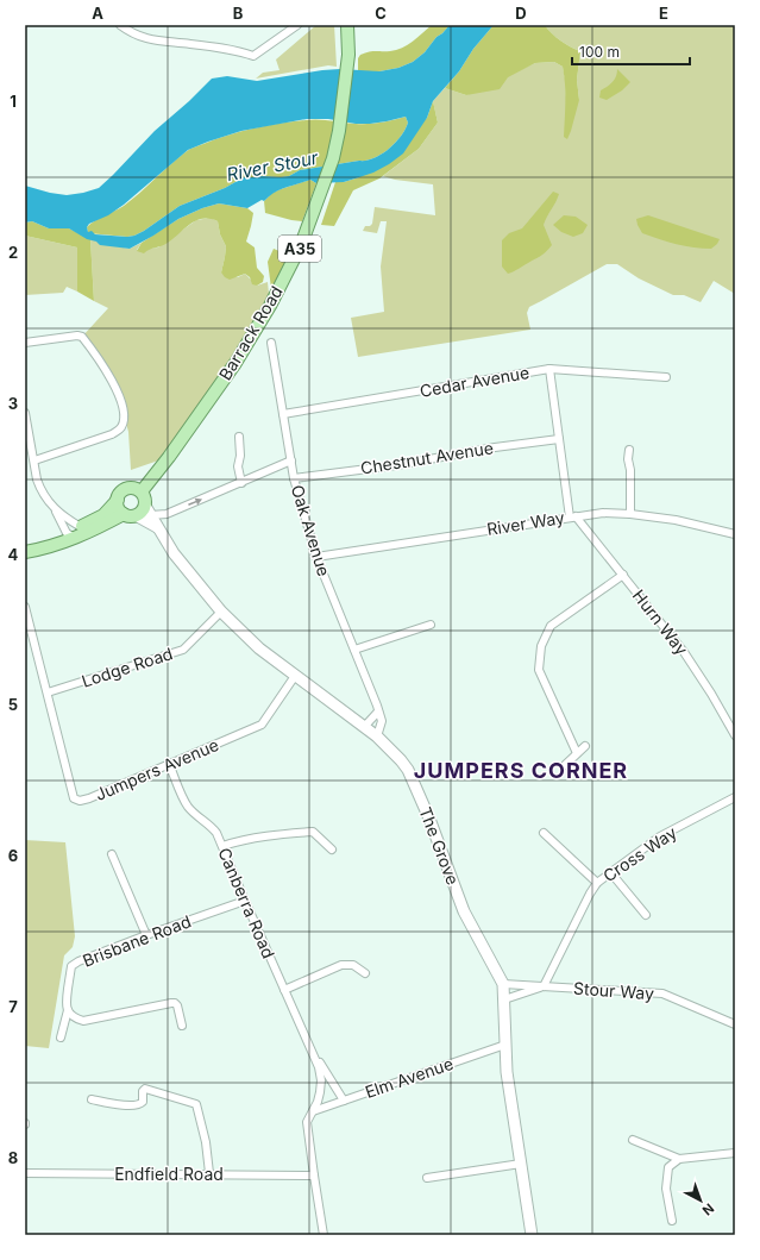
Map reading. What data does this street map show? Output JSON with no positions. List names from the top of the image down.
{
  "streets": {
    "main road": ["A35", "Barrack Road"],
    "street": [
      "Cedar Avenue",
      "Chestnut Avenue",
      "River Way",
      "Oak Avenue",
      "Hurn Way",
      "Lodge Road",
      "Jumpers Avenue",
      "The Grove",
      "Cross Way",
      "Canberra Road",
      "Brisbane Road",
      "Stour Way",
      "Elm Avenue",
      "Endfield Road"
    ]
  },
  "crossings": [
    ["Barrack Road", "The Grove"],
    ["Cedar Avenue", "Oak Avenue"],
    ["Chestnut Avenue", "Oak Avenue"],
    ["River Way", "Oak Avenue"],
    ["River Way", "Hurn Way"],
    ["Oak Avenue", "The Grove"],
    ["Lodge Road", "Jumpers Avenue"],
    ["Lodge Road", "The Grove"],
    ["Jumpers Avenue", "The Grove"],
    ["Jumpers Avenue", "Canberra Road"],
    ["The Grove", "Stour Way"],
    ["The Grove", "Elm Avenue"],
    ["Cross Way", "Stour Way"],
    ["Canberra Road", "Brisbane Road"],
    ["Canberra Road", "Elm Avenue"],
    ["Canberra Road", "Endfield Road"]
  ],
  "districts": ["JUMPERS CORNER"],
  "water": ["River Stour"],
  "scale_bar": "100 m",
  "north": "bottom right",
  "grid": {
    "columns": [
      "A",
      "B",
      "C",
      "D",
      "E"
    ],
    "rows": [
      "1",
      "2",
      "3",
      "4",
      "5",
      "6",
      "7",
      "8"
    ]
  }
}
